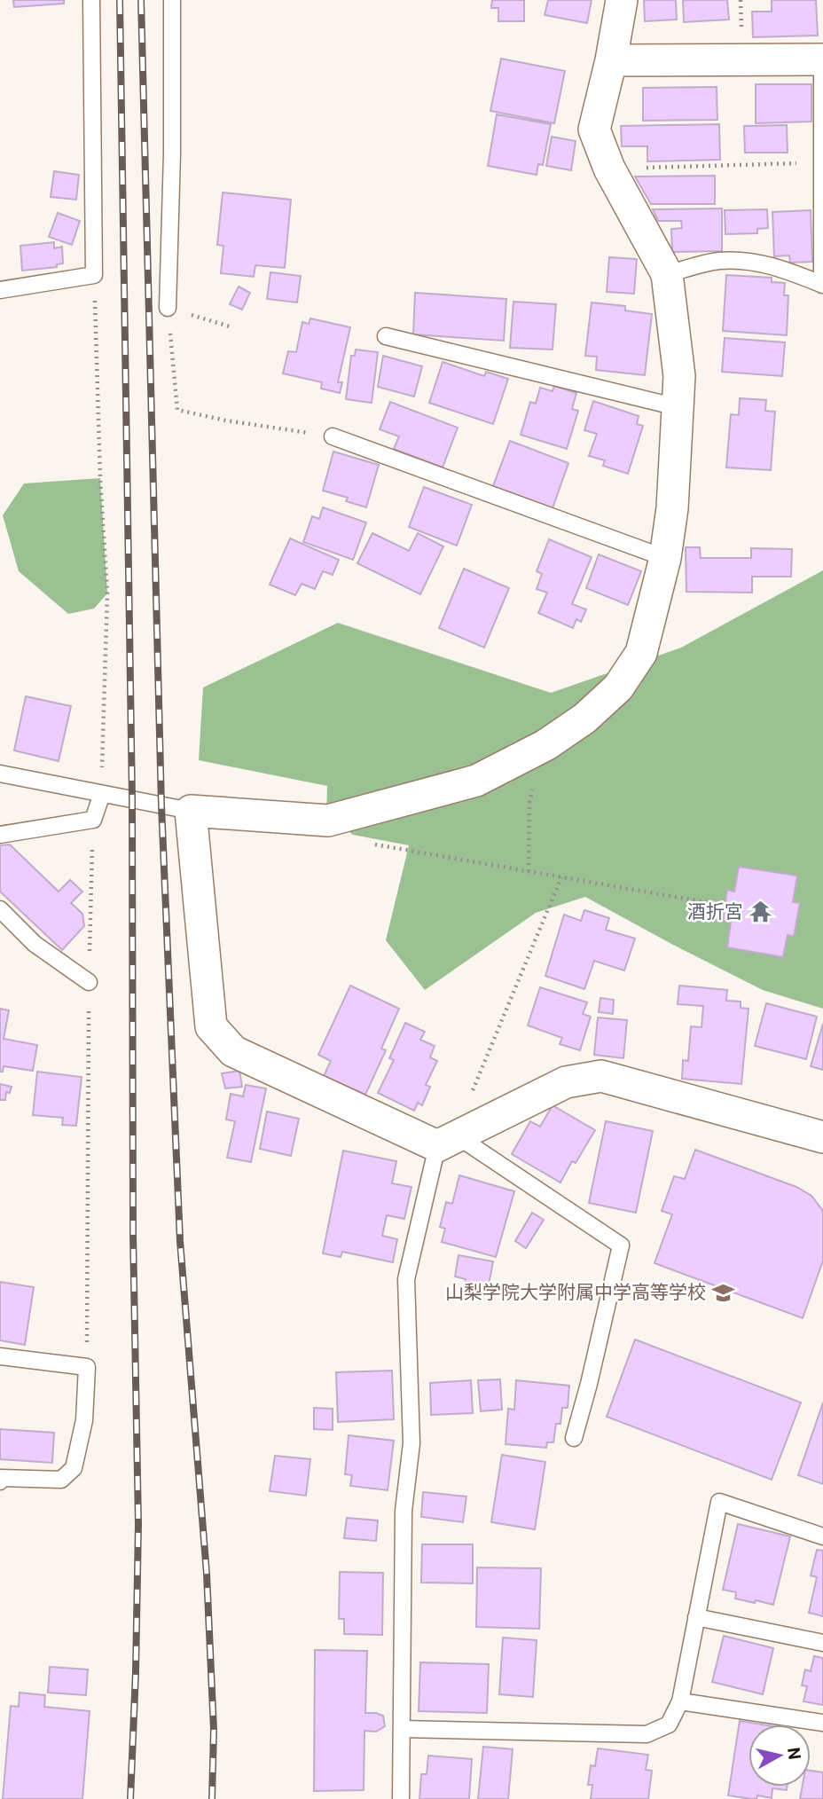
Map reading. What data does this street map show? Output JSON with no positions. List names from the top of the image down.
{
  "places": {
    "temple": ["酒折宮"],
    "school or university": ["山梨学院大学附属中学高等学校"]
  },
  "north": "right"
}
